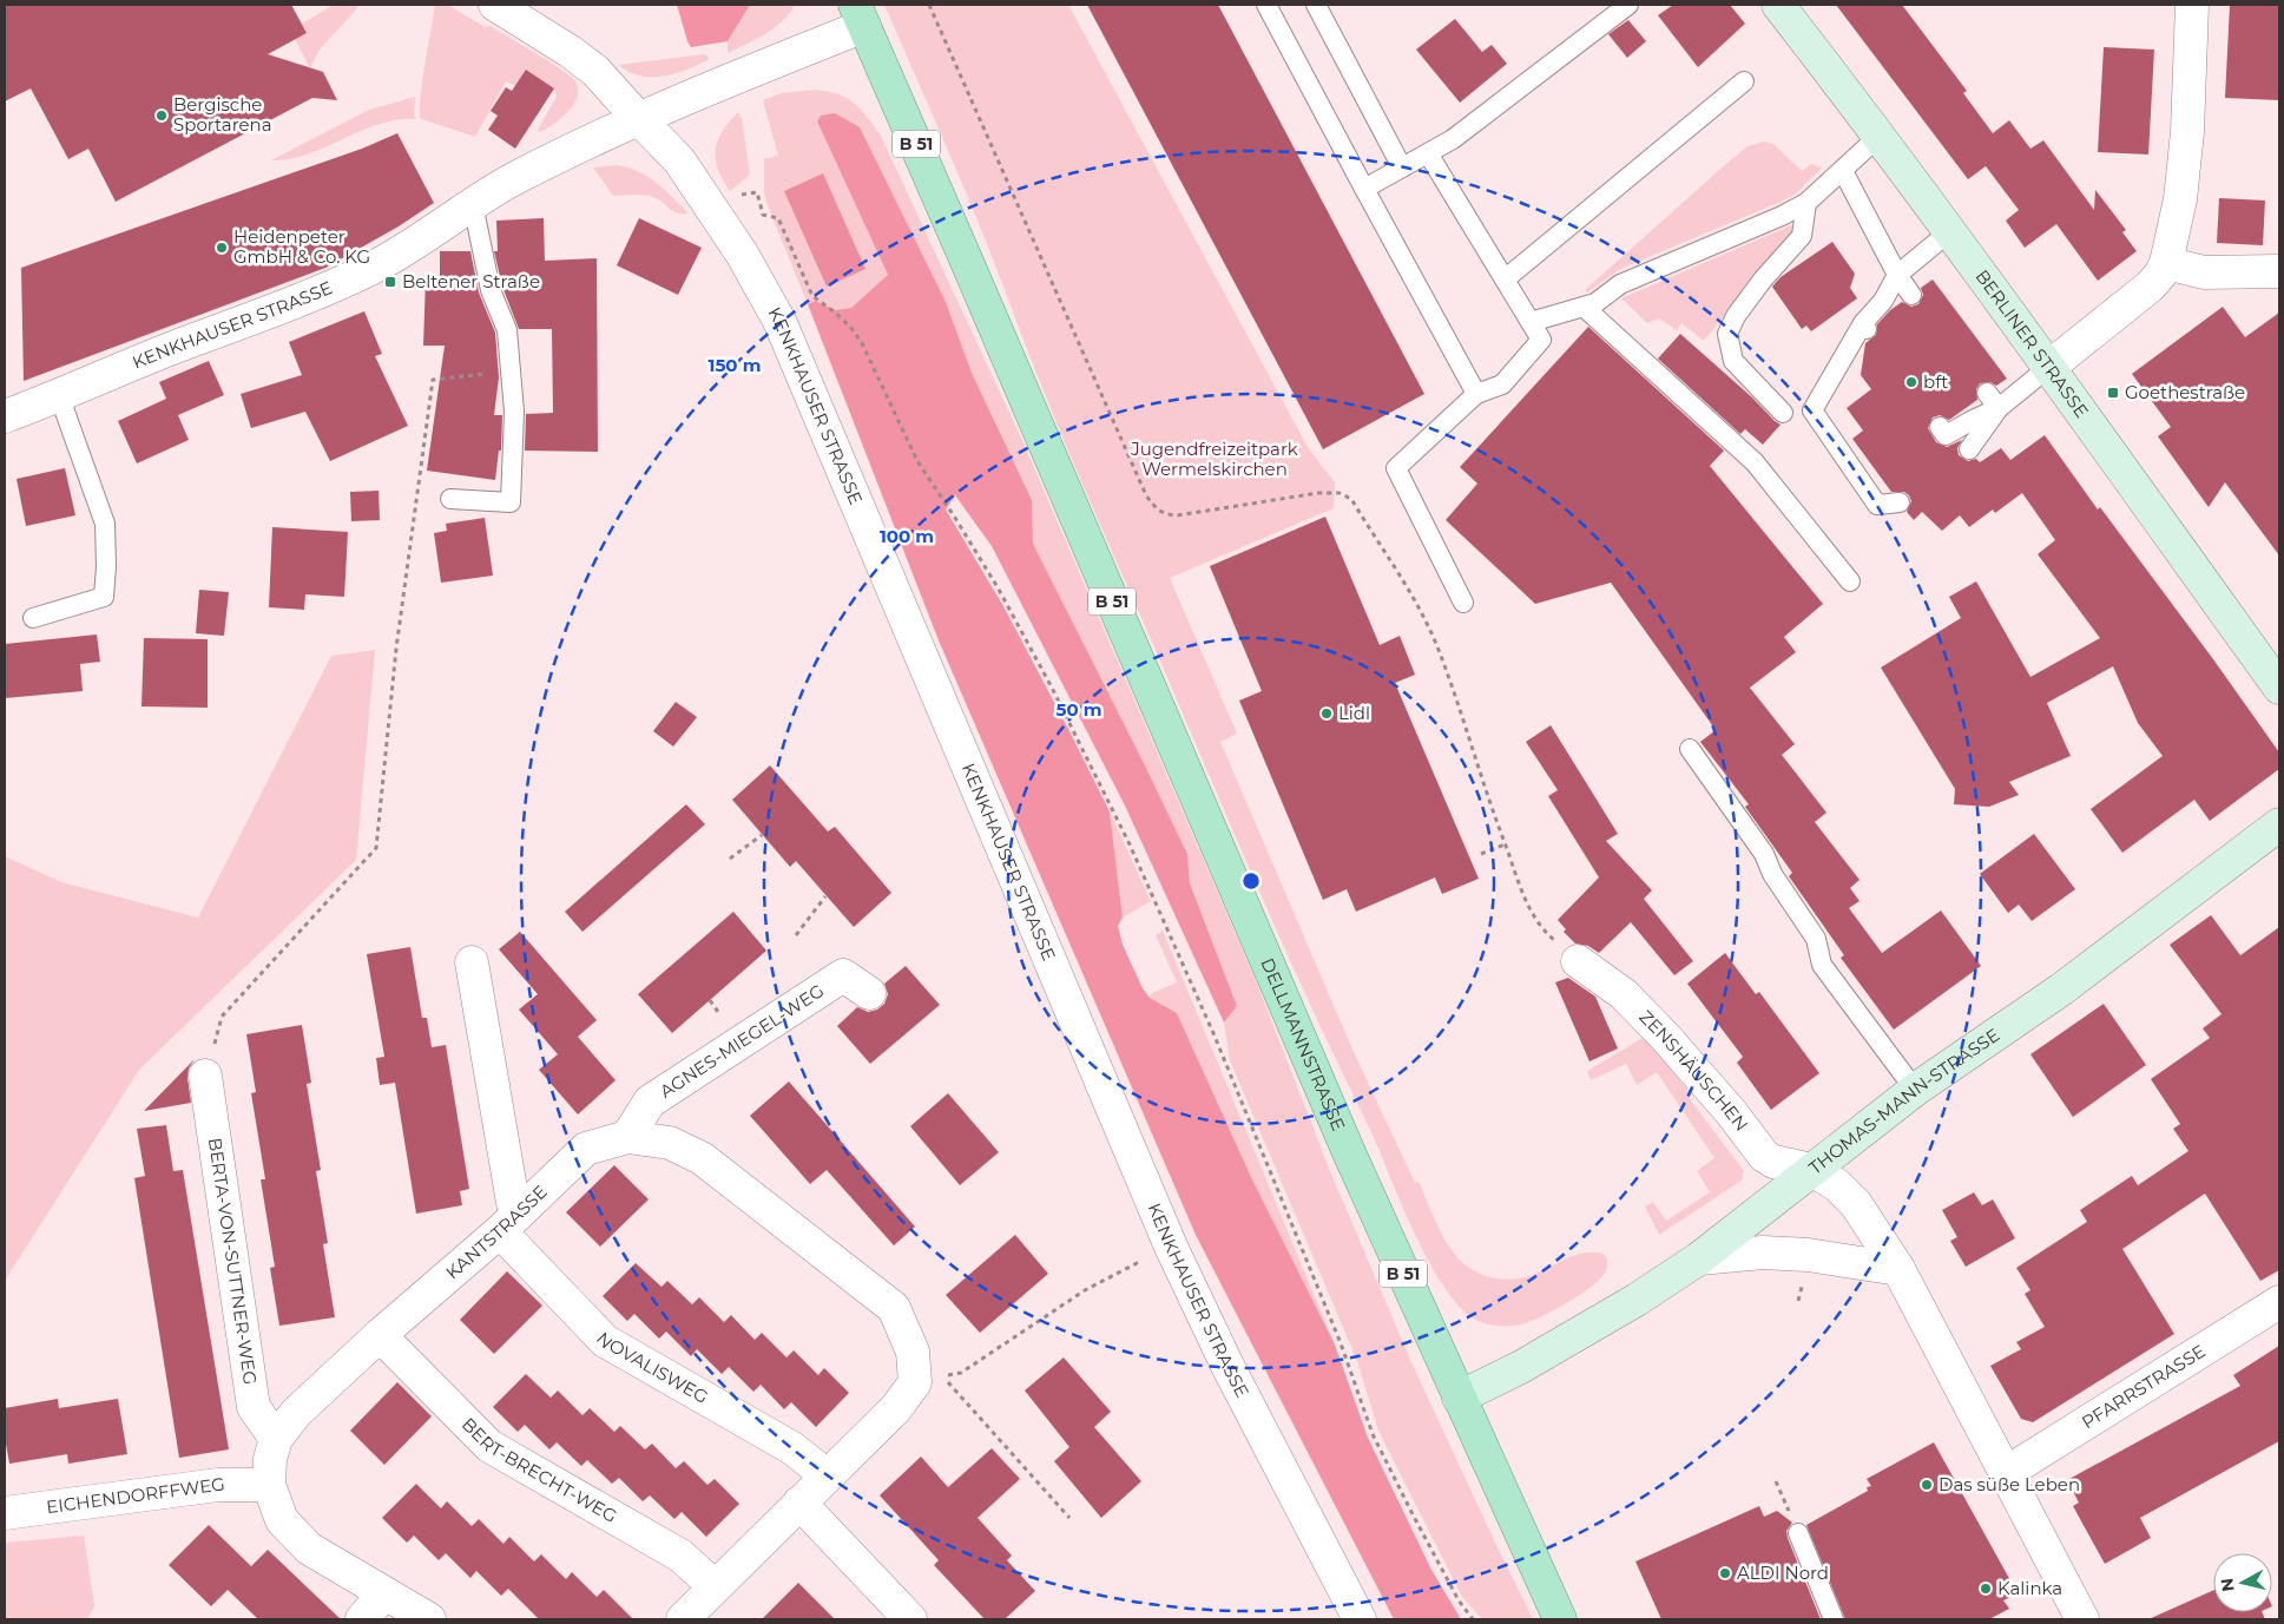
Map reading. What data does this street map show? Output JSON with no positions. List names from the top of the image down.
{
  "streets": {
    "main road": [
      "B 51",
      "BERLINER STRASSE",
      "DELLMANNSTRASSE",
      "THOMAS-MANN-STRASSE"
    ],
    "street": [
      "KENKHAUSER STRASSE",
      "AGNES-MIEGEL-WEG",
      "ZENSHÄUSCHEN",
      "KANTSTRASSE",
      "BERTA-VON-SUTTNER-WEG",
      "NOVALISWEG",
      "PFARRSTRASSE",
      "BERT-BRECHT-WEG",
      "EICHENDORFFWEG"
    ]
  },
  "crossings": [
    ["B 51", "DELLMANNSTRASSE"],
    ["KENKHAUSER STRASSE", "DELLMANNSTRASSE"],
    ["AGNES-MIEGEL-WEG", "KANTSTRASSE"],
    ["ZENSHÄUSCHEN", "THOMAS-MANN-STRASSE"],
    ["THOMAS-MANN-STRASSE", "PFARRSTRASSE"],
    ["KANTSTRASSE", "BERTA-VON-SUTTNER-WEG"],
    ["KANTSTRASSE", "NOVALISWEG"],
    ["KANTSTRASSE", "BERT-BRECHT-WEG"],
    ["KANTSTRASSE", "EICHENDORFFWEG"]
  ],
  "parks": ["Jugendfreizeitpark Wermelskirchen"],
  "places": {
    "other": [
      "Bergische Sportarena",
      "Heidenpeter GmbH & Co. KG",
      "bft",
      "Lidl",
      "Das süße Leben",
      "ALDI Nord",
      "Kalinka"
    ],
    "transit": ["Beltener Straße", "Goethestraße"]
  },
  "north": "left",
  "rings": ["150 m", "100 m", "50 m"]
}
